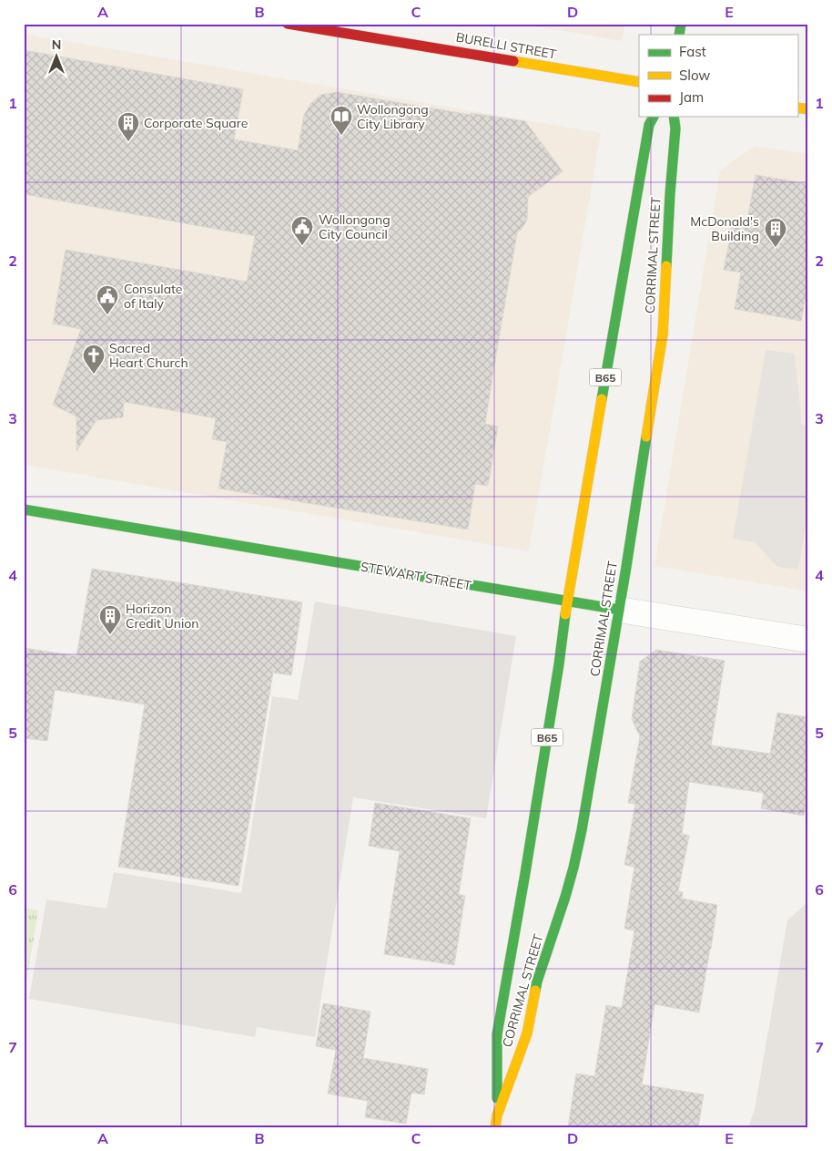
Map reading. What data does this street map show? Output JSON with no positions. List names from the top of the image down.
{
  "streets": {
    "main road": [
      "BURELLI STREET",
      "CORRIMAL STREET",
      "B65",
      "STEWART STREET"
    ]
  },
  "crossings": [
    ["CORRIMAL STREET", "STEWART STREET"]
  ],
  "places": {
    "library": ["Wollongong City Library"],
    "building": ["Corporate Square", "McDonald's Building", "Horizon Credit Union"],
    "public building": ["Wollongong City Council", "Consulate of Italy"],
    "church": ["Sacred Heart Church"]
  },
  "legend": ["Fast", "Slow", "Jam"],
  "north": "top",
  "grid": {
    "columns": [
      "A",
      "B",
      "C",
      "D",
      "E"
    ],
    "rows": [
      "1",
      "2",
      "3",
      "4",
      "5",
      "6",
      "7"
    ]
  }
}
